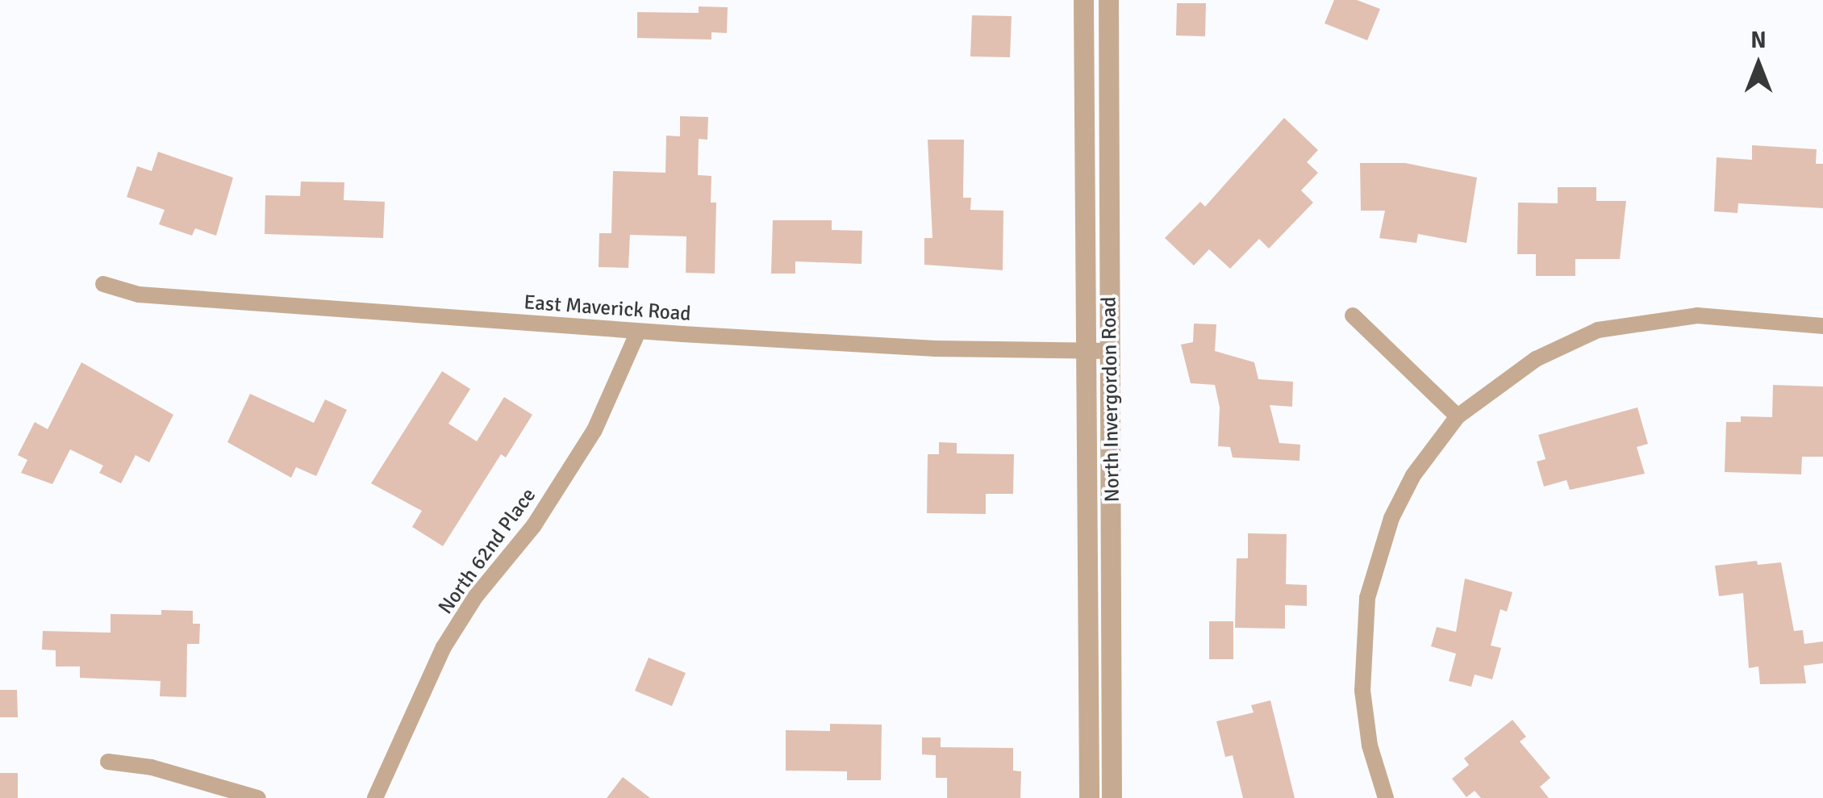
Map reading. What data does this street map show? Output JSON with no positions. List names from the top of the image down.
{
  "streets": {
    "street": ["East Maverick Road", "North Invergordon Road", "North 62nd Place"]
  },
  "crossings": [
    ["East Maverick Road", "North Invergordon Road"],
    ["East Maverick Road", "North 62nd Place"]
  ],
  "north": "top"
}
